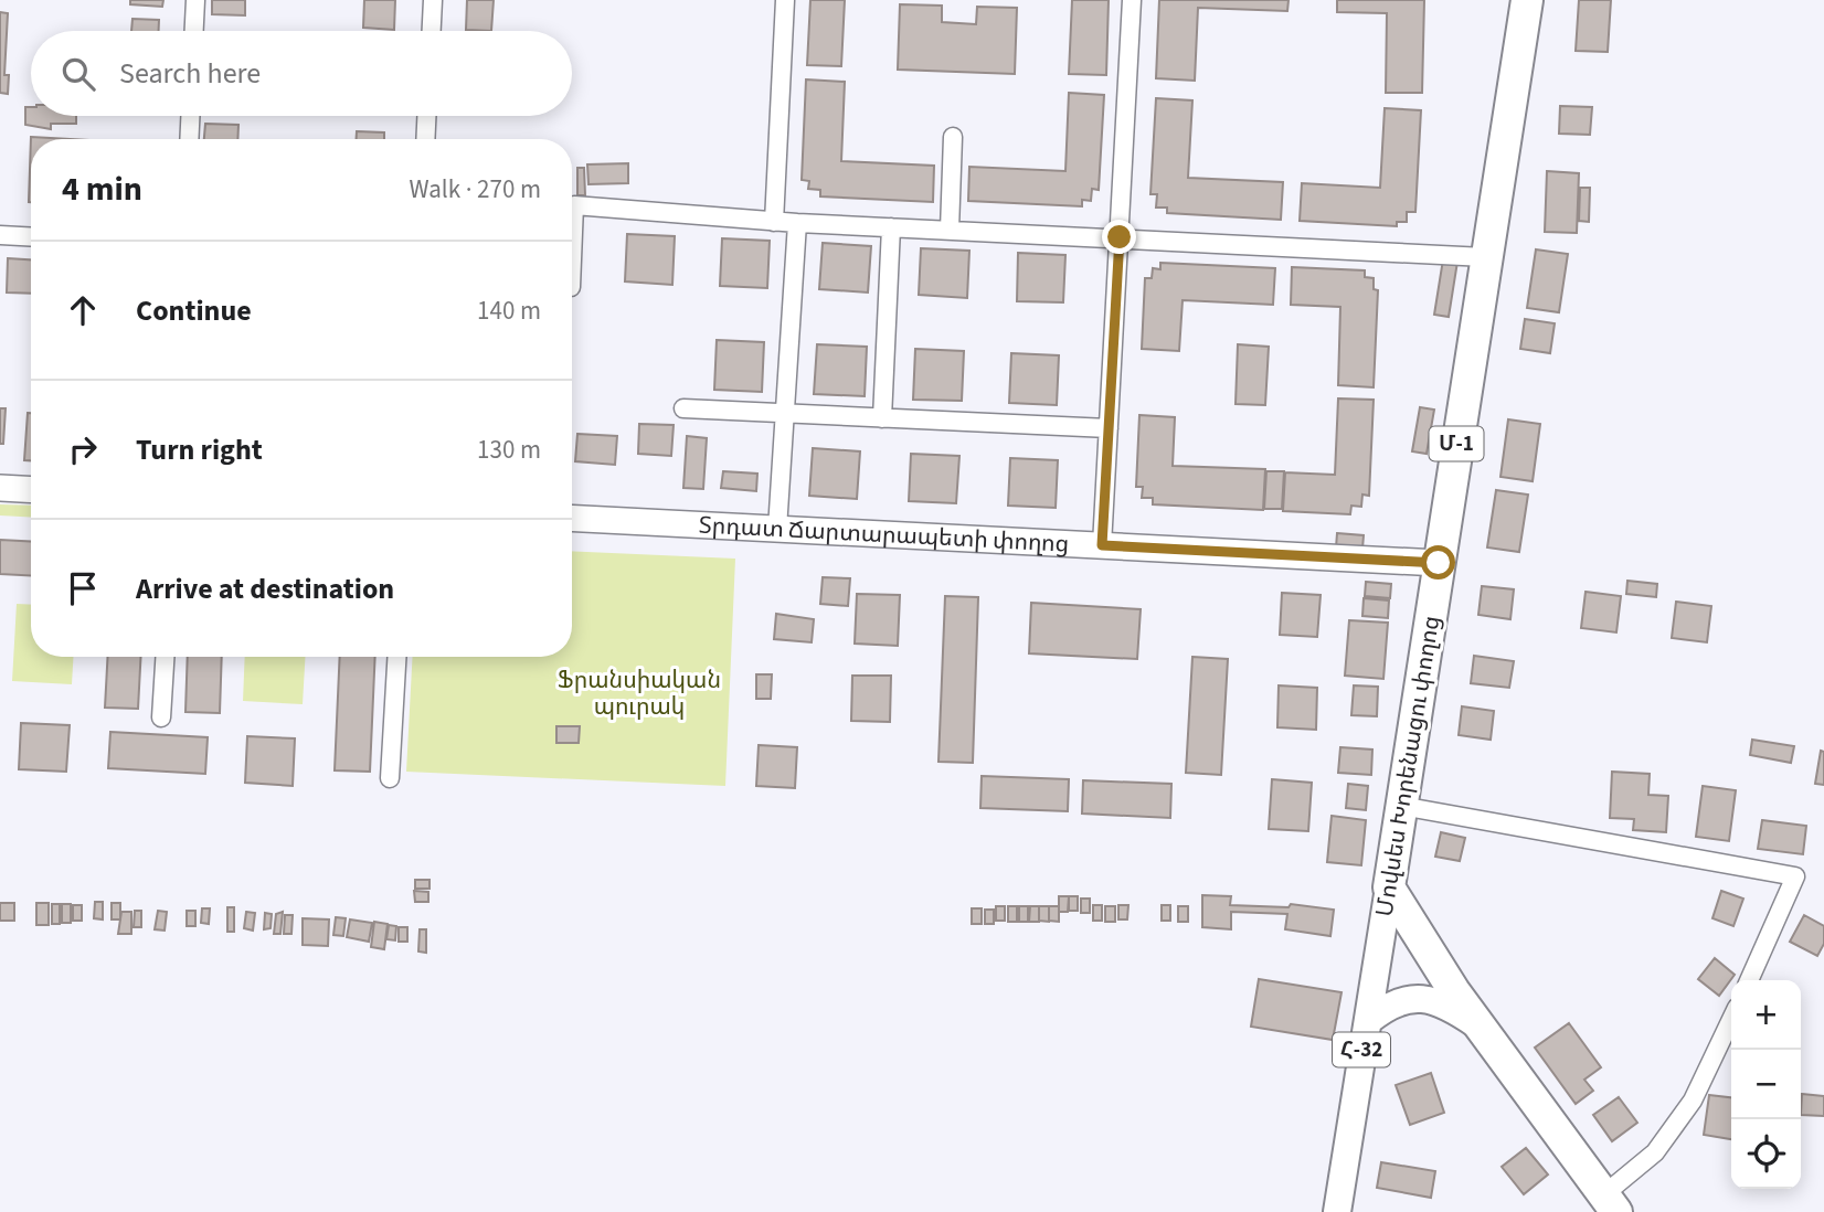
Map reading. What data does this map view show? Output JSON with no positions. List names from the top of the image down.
{
  "streets": {
    "highway": ["Մ-1", "Մովսես Խորենացու փողոց"],
    "main road": ["Հ-32"],
    "street": ["Տրդատ Ճարտարապետի փողոց"]
  },
  "crossings": [
    ["Տրդատ Ճարտարապետի փողոց", "Մովսես Խորենացու փողոց"]
  ],
  "parks": ["Ֆրանսիական պուրակ"],
  "page": {
    "search": "Search here",
    "heading": ["4 min", "Walk · 270 m"],
    "list": [
      ["Continue", "140 m"],
      ["Turn right", "130 m"],
      "Arrive at destination"
    ],
    "map_buttons": ["+", "−"]
  }
}
